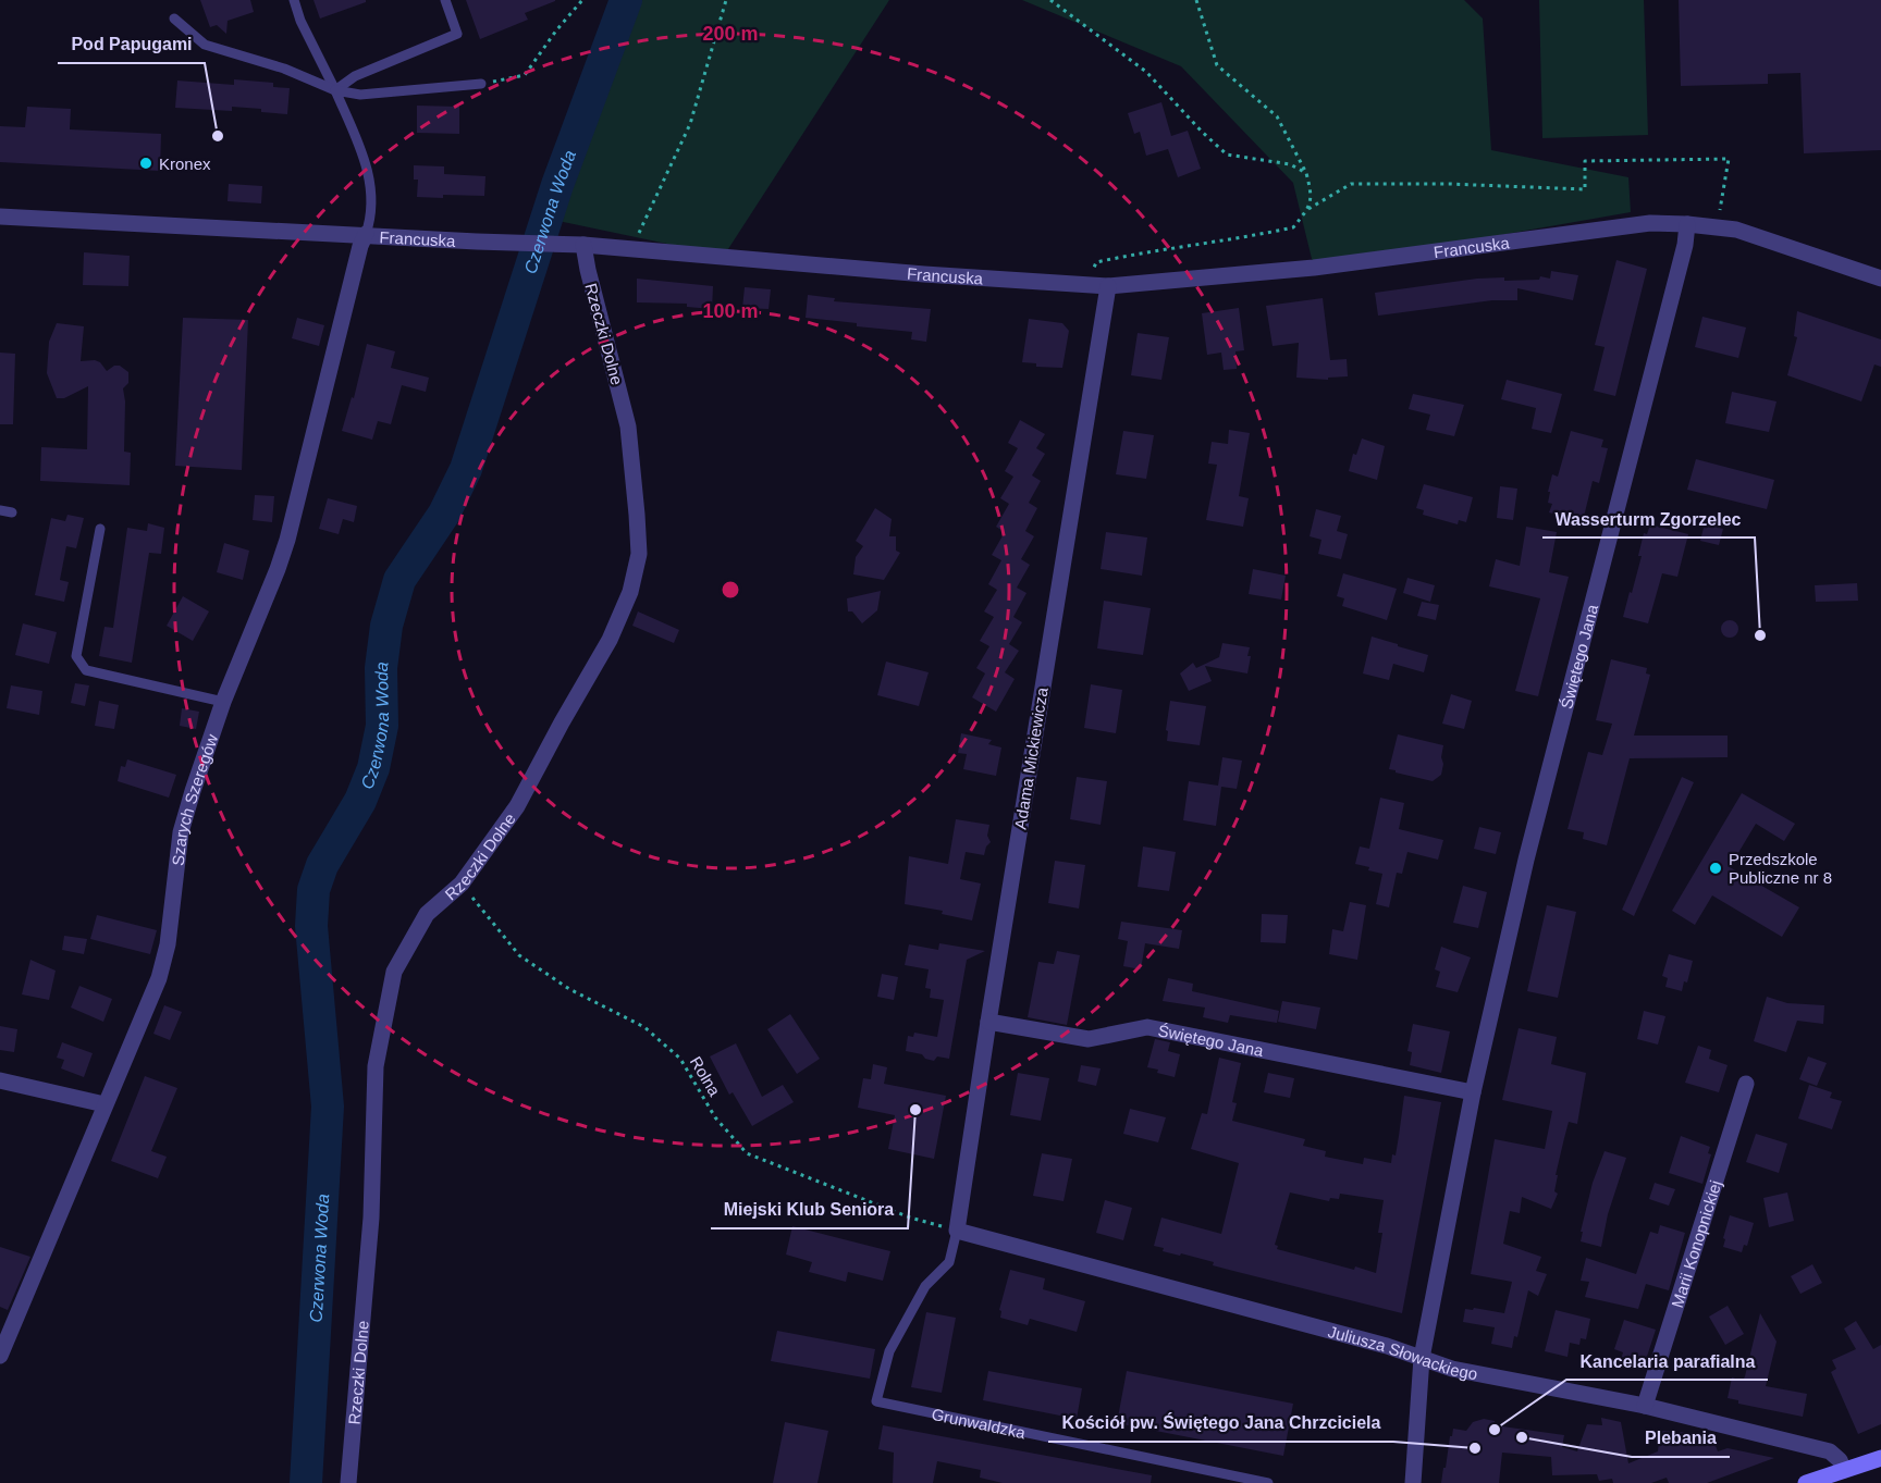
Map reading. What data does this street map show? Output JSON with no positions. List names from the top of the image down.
{
  "streets": {
    "street": [
      "Francuska",
      "Rzeczki Dolne",
      "Świętego Jana",
      "Adama Mickiewicza",
      "Szarych Szeregów",
      "Marii Konopnickiej",
      "Juliusza Słowackiego"
    ],
    "lane": ["Grunwaldzka"],
    "path": ["Rolna"]
  },
  "crossings": [
    ["Francuska", "Rzeczki Dolne"],
    ["Francuska", "Świętego Jana"],
    ["Francuska", "Adama Mickiewicza"],
    ["Francuska", "Szarych Szeregów"],
    ["Rzeczki Dolne", "Rolna"],
    ["Świętego Jana", "Adama Mickiewicza"],
    ["Świętego Jana", "Juliusza Słowackiego"],
    ["Adama Mickiewicza", "Rolna"],
    ["Adama Mickiewicza", "Juliusza Słowackiego"],
    ["Adama Mickiewicza", "Grunwaldzka"],
    ["Rolna", "Juliusza Słowackiego"],
    ["Rolna", "Grunwaldzka"],
    ["Marii Konopnickiej", "Juliusza Słowackiego"],
    ["Juliusza Słowackiego", "Grunwaldzka"]
  ],
  "water": ["Czerwona Woda"],
  "places": [
    "Pod Papugami",
    "Kronex",
    "Wasserturm Zgorzelec",
    "Przedszkole Publiczne nr 8",
    "Miejski Klub Seniora",
    "Kancelaria parafialna",
    "Plebania",
    "Kościół pw. Świętego Jana Chrzciciela"
  ],
  "rings": ["200 m", "100 m"]
}
